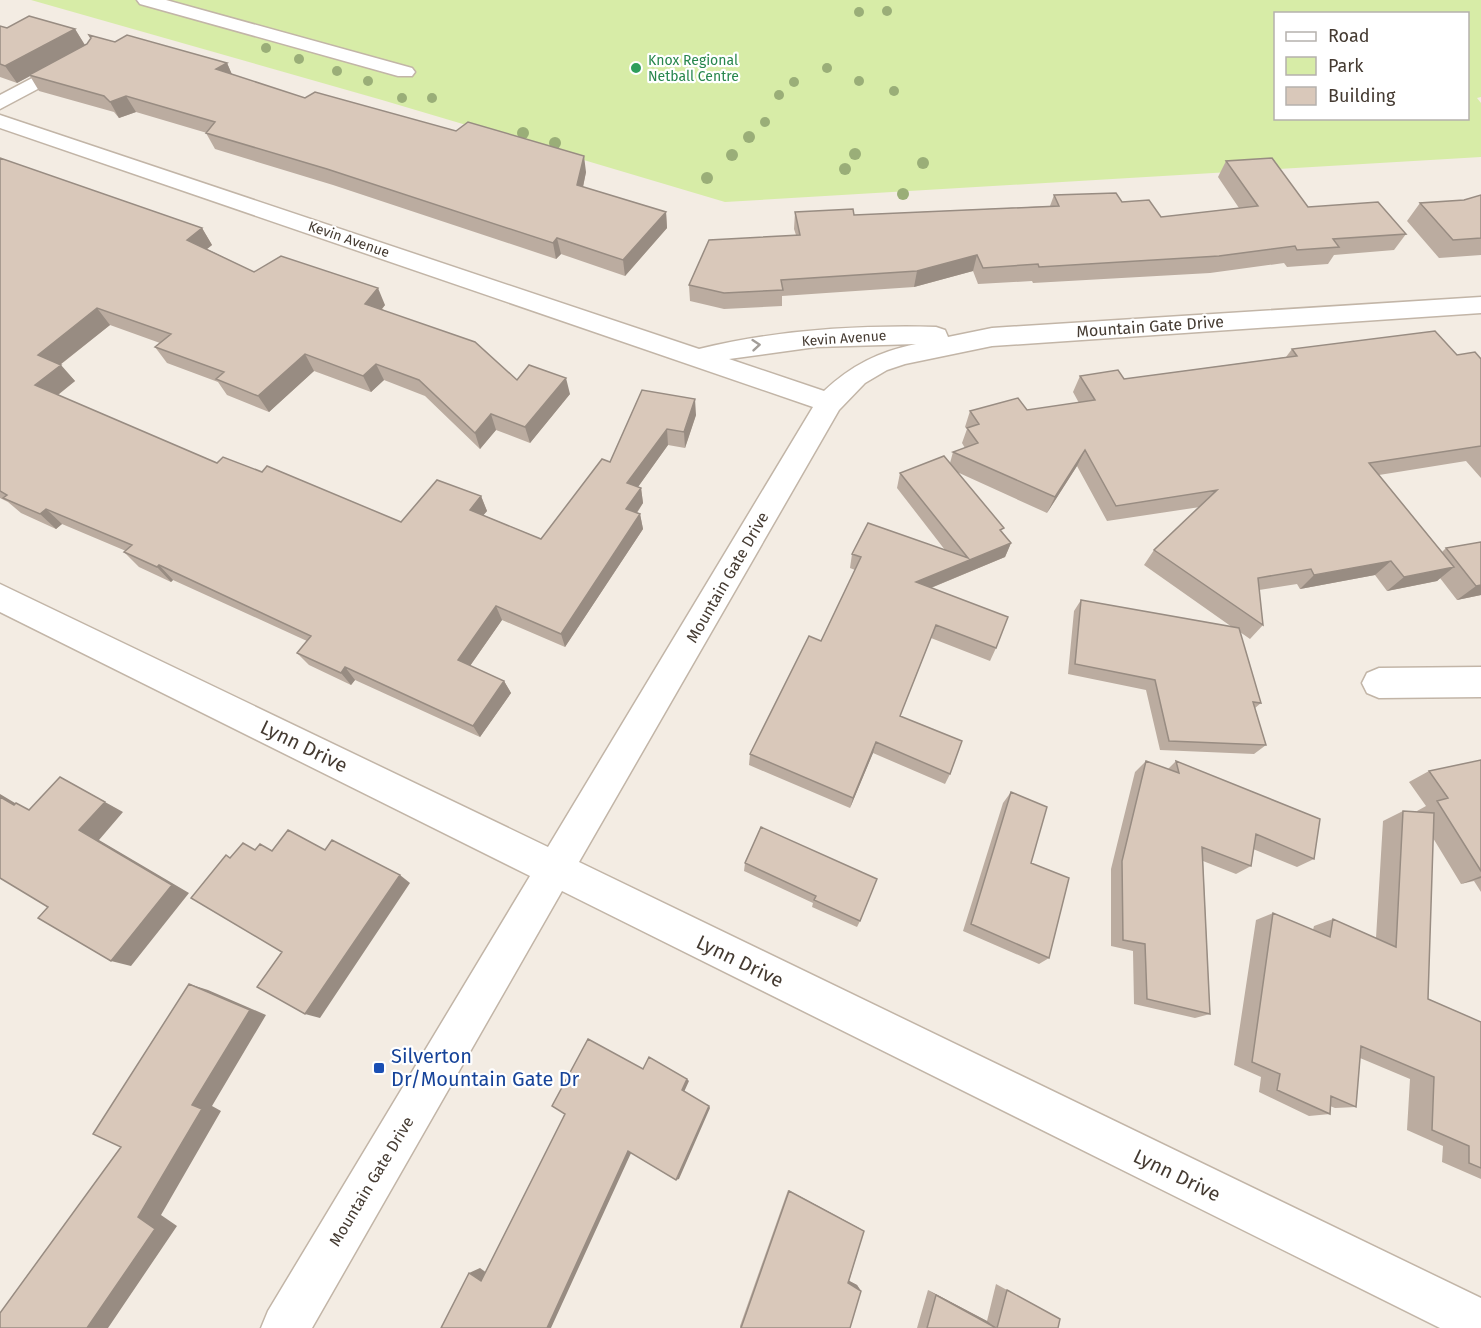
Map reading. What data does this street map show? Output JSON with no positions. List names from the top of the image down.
{
  "streets": {
    "street": ["Kevin Avenue", "Mountain Gate Drive", "Lynn Drive"]
  },
  "crossings": [
    ["Kevin Avenue", "Mountain Gate Drive"],
    ["Mountain Gate Drive", "Lynn Drive"]
  ],
  "places": {
    "other": ["Knox Regional Netball Centre"],
    "transit": ["Silverton Dr/Mountain Gate Dr"]
  },
  "legend": ["Road", "Park", "Building"]
}
